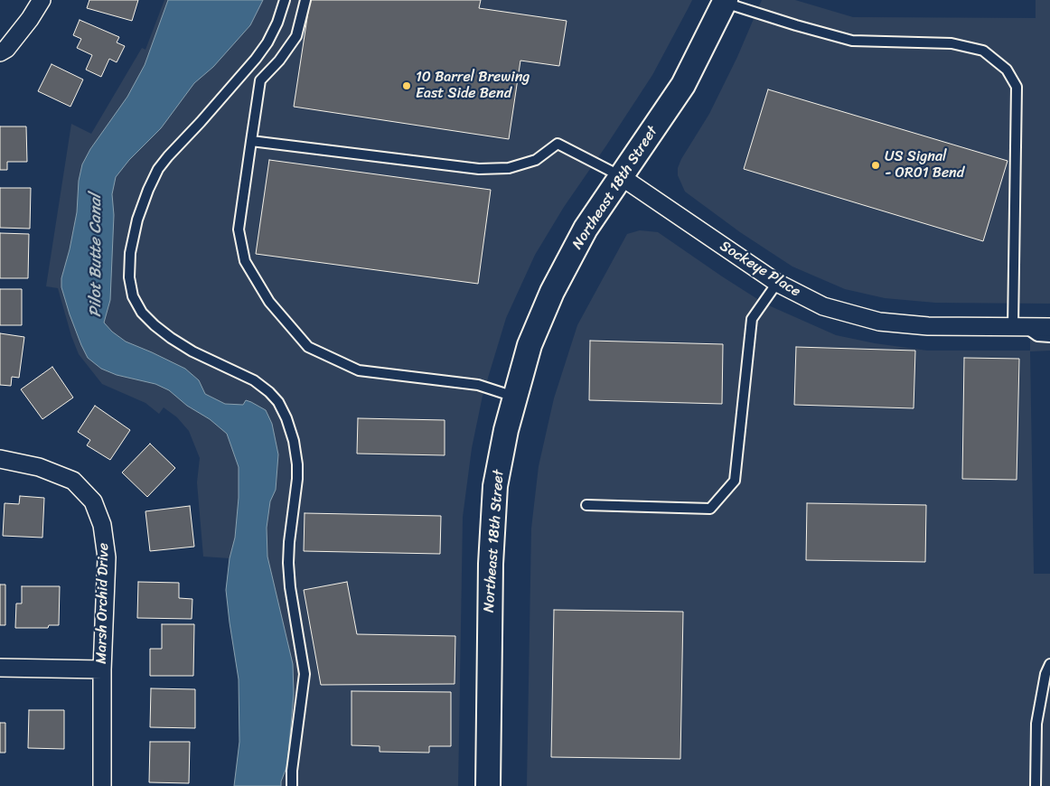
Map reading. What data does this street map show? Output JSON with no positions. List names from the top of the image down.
{
  "streets": {
    "street": ["Northeast 18th Street", "Sockeye Place", "Marsh Orchid Drive"]
  },
  "crossings": [
    ["Northeast 18th Street", "Sockeye Place"]
  ],
  "water": ["Pilot Butte Canal"],
  "places": ["10 Barrel Brewing East Side Bend", "US Signal - OR01 Bend"]
}
